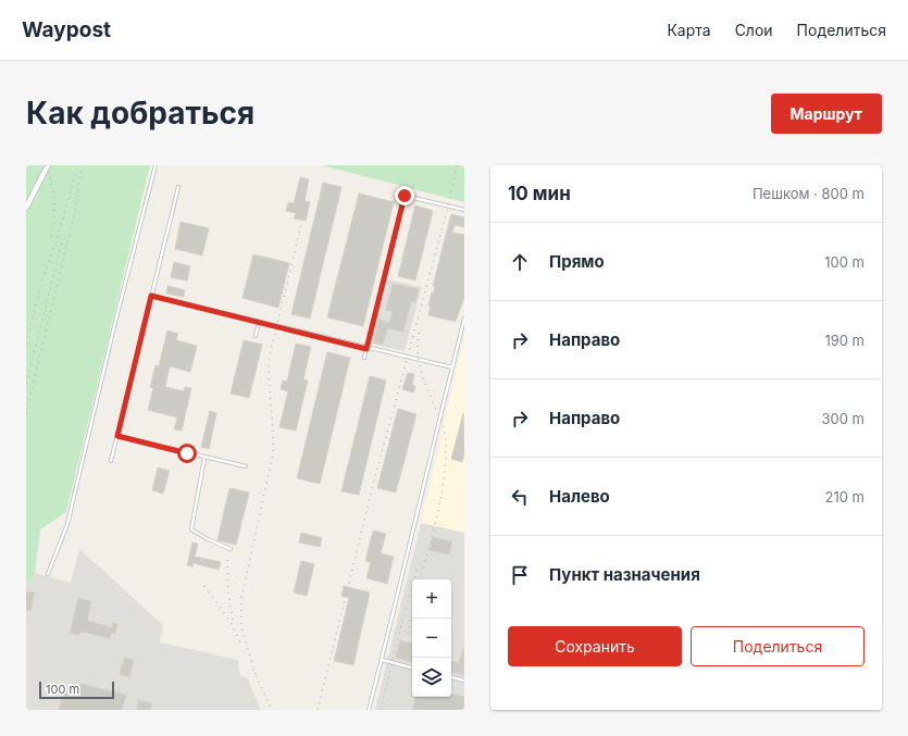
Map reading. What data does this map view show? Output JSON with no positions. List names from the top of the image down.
{
  "scale_bar": "100 m",
  "page": {
    "header": "Waypost",
    "nav": ["Карта", "Слои", "Поделиться"],
    "buttons": [
      "Маршрут",
      ["Сохранить", "Поделиться"]
    ],
    "title": "Как добраться",
    "heading": ["10 мин", "Пешком · 800 m"],
    "list": [
      ["Прямо", "100 m"],
      ["Направо", "190 m"],
      ["Направо", "300 m"],
      ["Налево", "210 m"],
      "Пункт назначения"
    ],
    "map_buttons": ["+", "−"],
    "scale": "100 m"
  }
}
